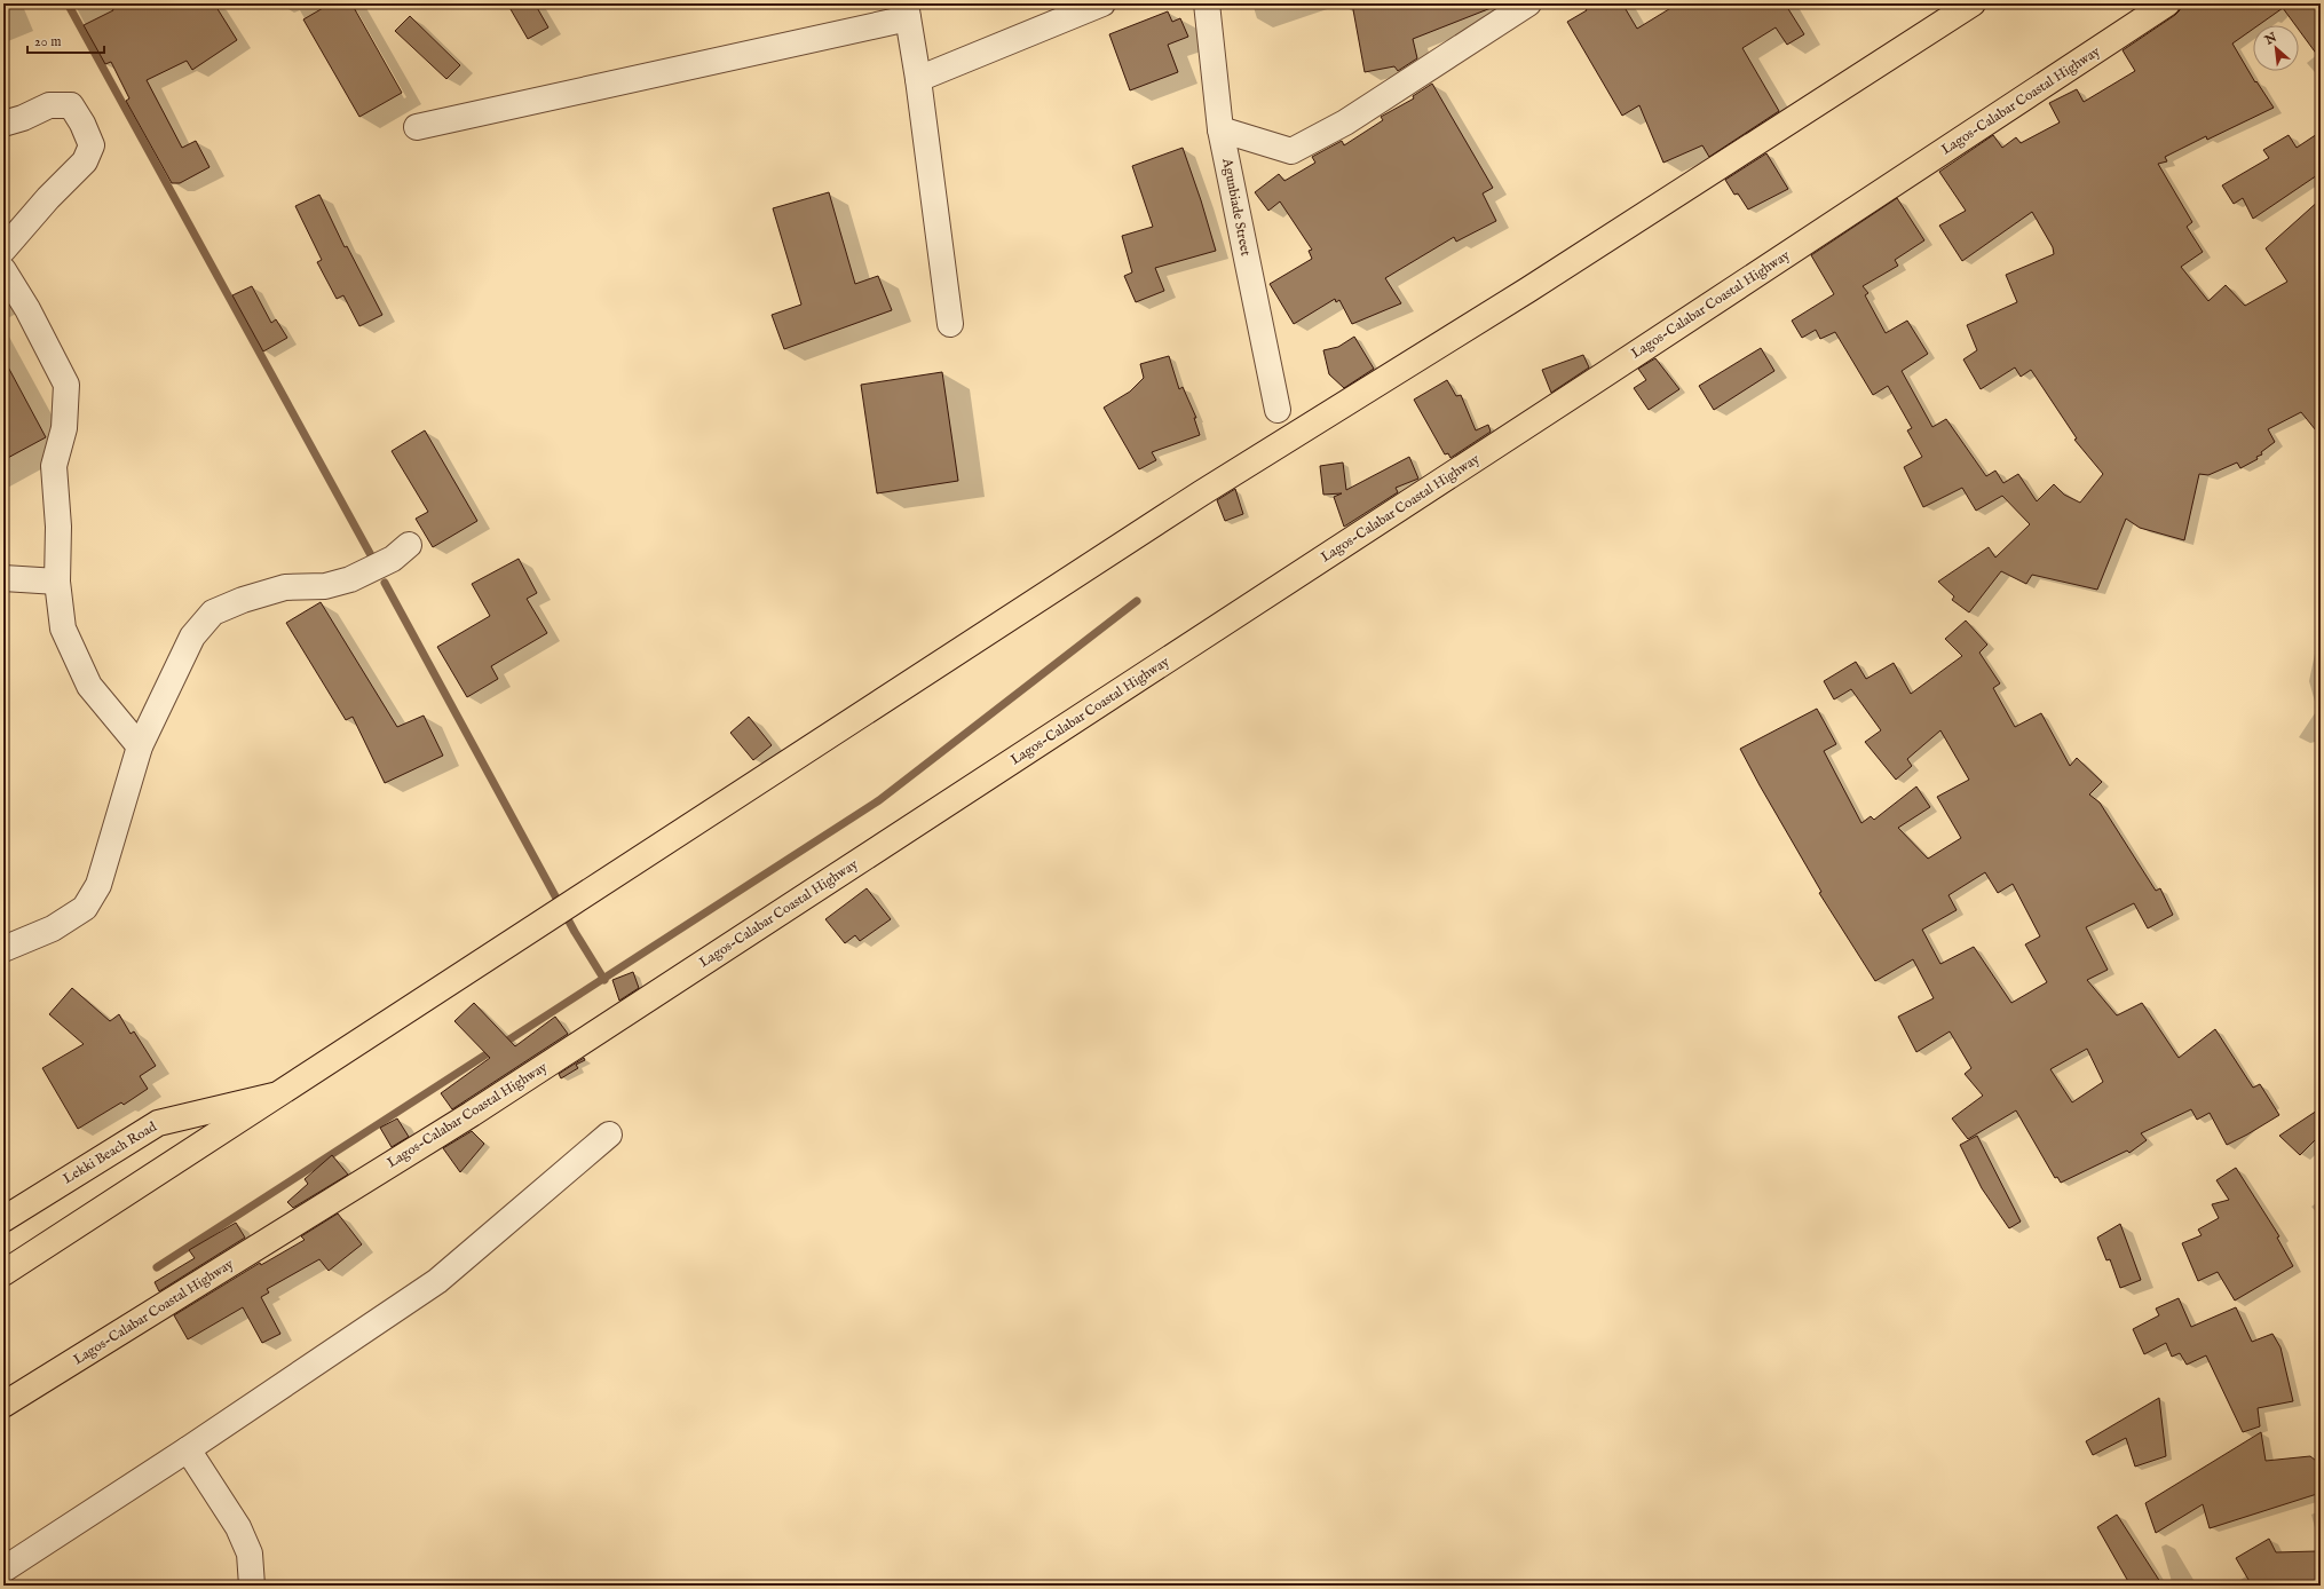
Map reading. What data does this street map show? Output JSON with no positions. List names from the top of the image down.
{
  "streets": {
    "main road": ["Lagos-Calabar Coastal Highway", "Lekki Beach Road"],
    "street": ["Agunbiade Street"]
  },
  "scale_bar": "20 m",
  "north": "top left"
}
